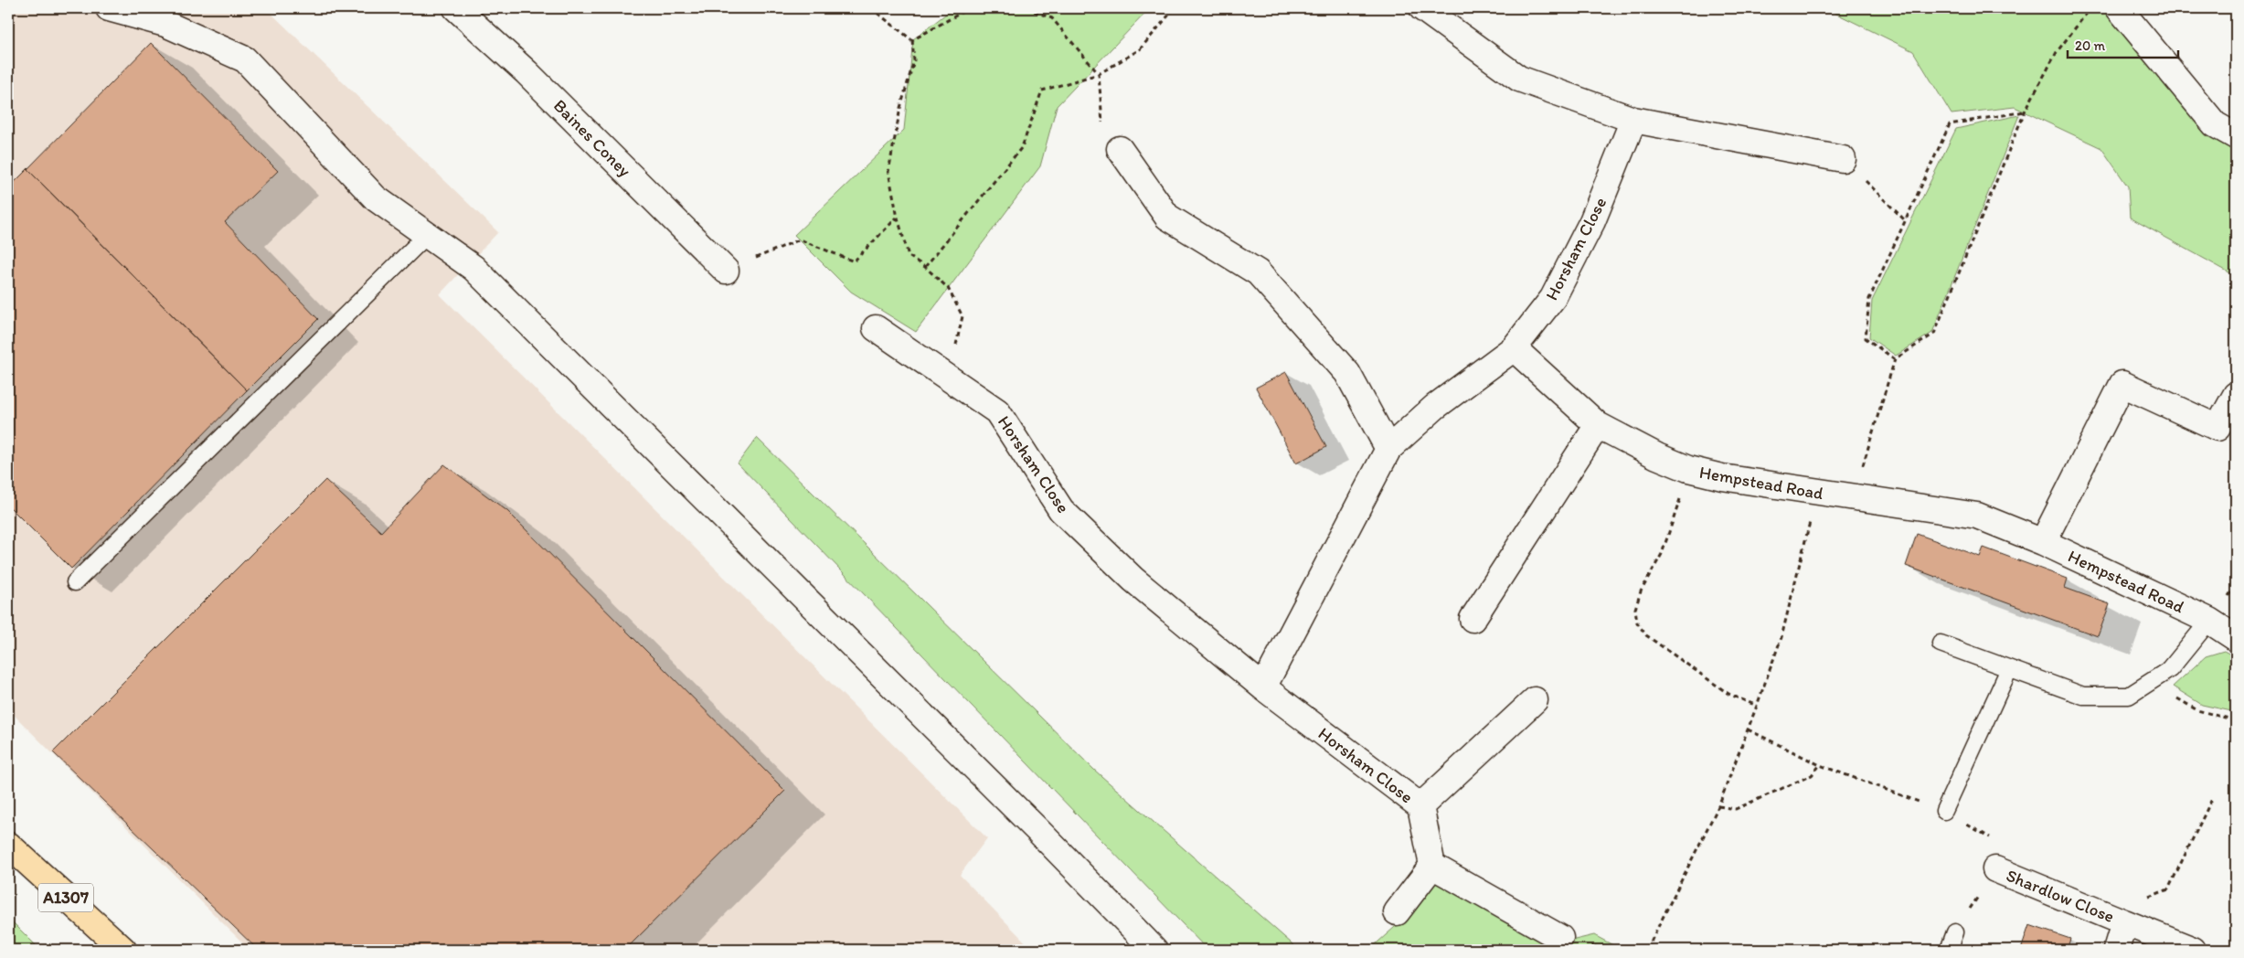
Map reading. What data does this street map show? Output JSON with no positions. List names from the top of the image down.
{
  "streets": {
    "main road": ["A1307"],
    "street": [
      "Baines Coney",
      "Horsham Close",
      "Hempstead Road",
      "Shardlow Close"
    ]
  },
  "crossings": [
    ["Horsham Close", "Hempstead Road"]
  ],
  "scale_bar": "20 m"
}
